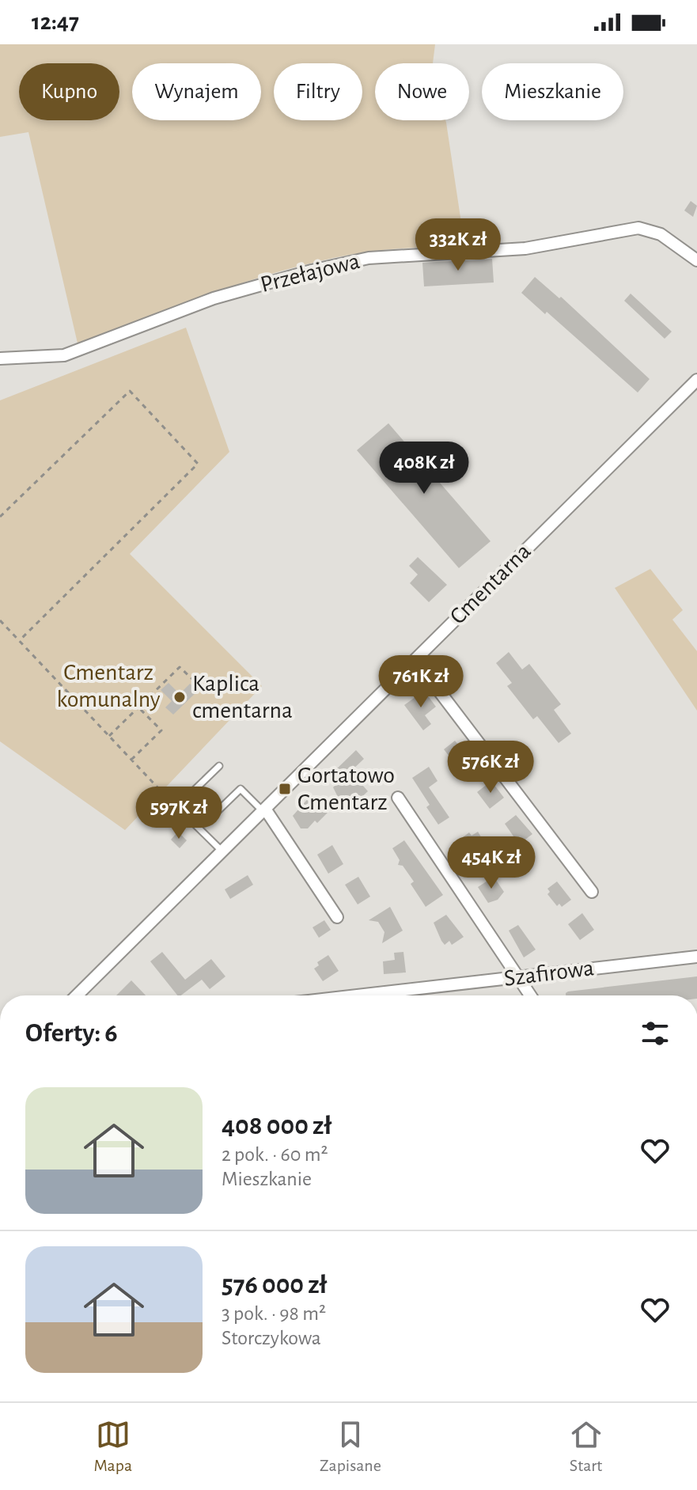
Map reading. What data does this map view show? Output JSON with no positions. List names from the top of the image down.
{
  "streets": {
    "street": ["Przełajowa", "Cmentarna", "Szafirowa"]
  },
  "parks": ["Cmentarz komunalny"],
  "places": {
    "other": ["Kaplica cmentarna"],
    "transit": ["Gortatowo Cmentarz"]
  },
  "page": {
    "status": "12:47",
    "chip": [
      "Kupno",
      "Wynajem",
      "Filtry",
      "Nowe",
      "Mieszkanie"
    ],
    "price": [
      "332K zł",
      "408K zł",
      "761K zł",
      "576K zł",
      "597K zł",
      "454K zł"
    ],
    "heading": "Oferty: 6",
    "list": [
      {
        "name": "408 000 zł",
        "note": "2 pok. · 60 m² · Mieszkanie"
      },
      {
        "name": "576 000 zł",
        "note": "3 pok. · 98 m² · Storczykowa"
      }
    ],
    "tabs": ["Mapa", "Zapisane", "Start"]
  }
}
